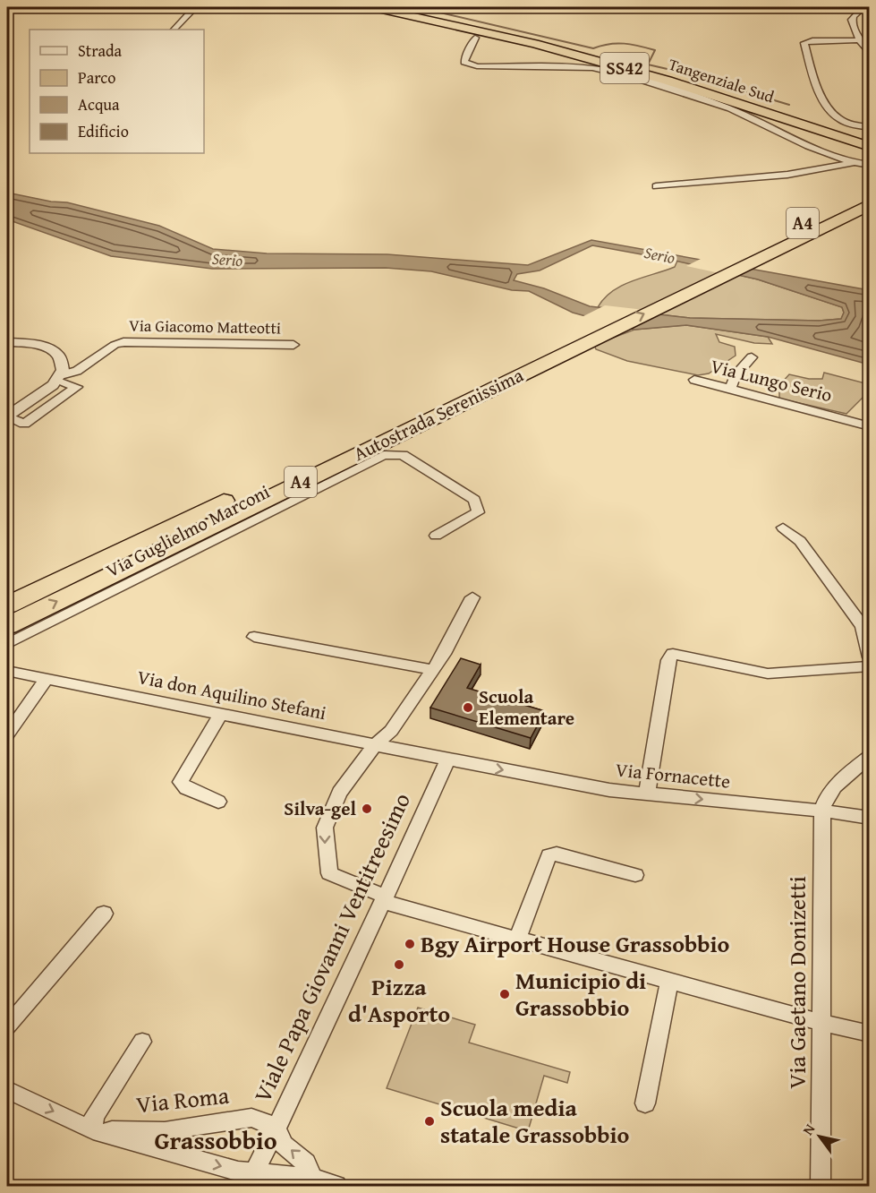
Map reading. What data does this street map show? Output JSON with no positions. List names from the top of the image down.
{
  "streets": {
    "highway": [
      "SS42",
      "Tangenziale Sud",
      "A4",
      "Autostrada Serenissima"
    ],
    "street": [
      "Via Giacomo Matteotti",
      "Via Lungo Serio",
      "Via Guglielmo Marconi",
      "Via don Aquilino Stefani",
      "Via Fornacette",
      "Viale Papa Giovanni Ventitreesimo",
      "Via Gaetano Donizetti",
      "Via Roma"
    ]
  },
  "crossings": [
    ["Via don Aquilino Stefani", "Via Fornacette"],
    ["Via don Aquilino Stefani", "Viale Papa Giovanni Ventitreesimo"],
    ["Via Fornacette", "Viale Papa Giovanni Ventitreesimo"],
    ["Via Fornacette", "Via Gaetano Donizetti"],
    ["Viale Papa Giovanni Ventitreesimo", "Via Roma"]
  ],
  "one_way": ["Via Fornacette"],
  "districts": ["Grassobbio"],
  "water": ["Serio"],
  "places": [
    "Scuola Elementare",
    "Silva-gel",
    "Bgy Airport House Grassobbio",
    "Pizza d'Asporto",
    "Municipio di Grassobbio",
    "Scuola media statale Grassobbio"
  ],
  "legend": [
    "Strada",
    "Parco",
    "Acqua",
    "Edificio"
  ],
  "north": "top left"
}
